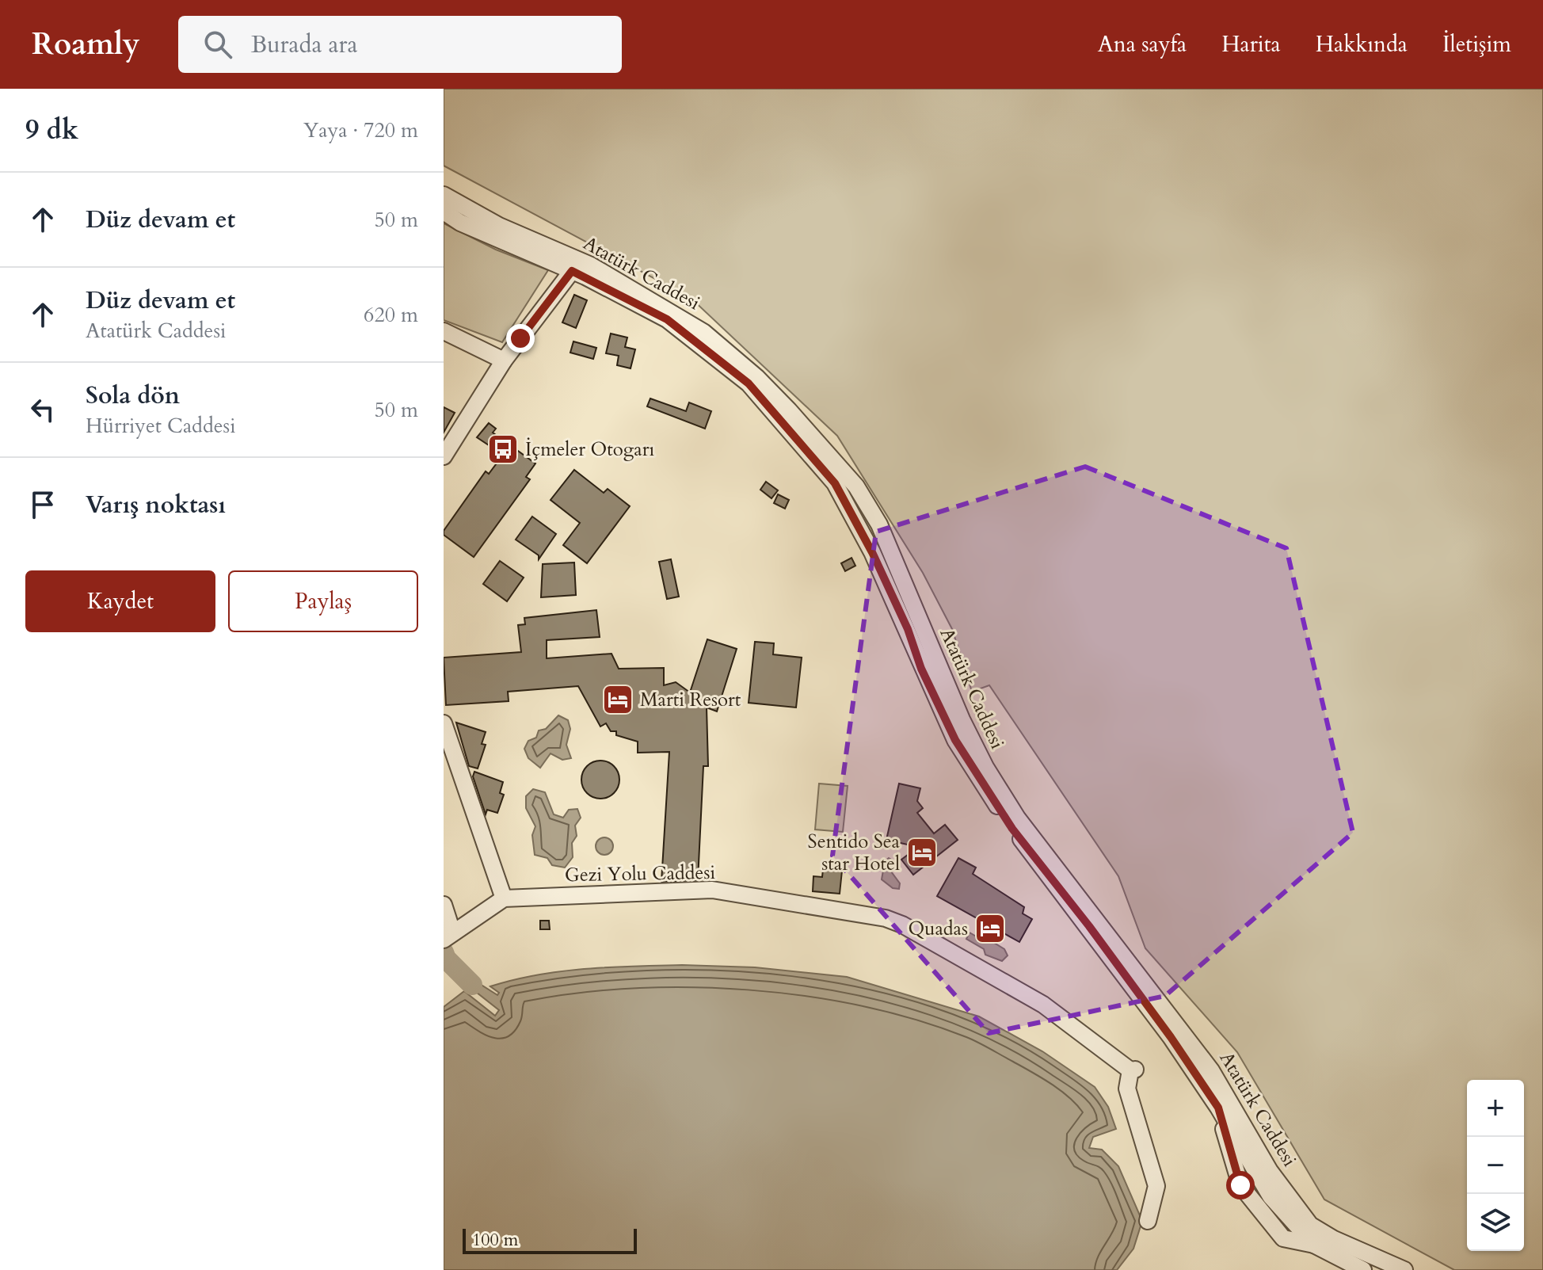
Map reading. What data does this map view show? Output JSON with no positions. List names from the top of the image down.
{
  "streets": {
    "street": ["Atatürk Caddesi", "Gezi Yolu Caddesi"]
  },
  "places": {
    "bus stop": ["İçmeler Otogarı"],
    "hotel": ["Marti Resort", "Sentido Sea star Hotel", "Quadas"]
  },
  "scale_bar": "100 m",
  "page": {
    "header": "Roamly",
    "search": "Burada ara",
    "nav": [
      "Ana sayfa",
      "Harita",
      "Hakkında",
      "İletişim"
    ],
    "heading": ["9 dk", "Yaya · 720 m"],
    "list": [
      ["Düz devam et", "50 m"],
      ["Düz devam et", "Atatürk Caddesi", "620 m"],
      ["Sola dön", "Hürriyet Caddesi", "50 m"],
      "Varış noktası"
    ],
    "buttons": ["Kaydet", "Paylaş"],
    "map_buttons": ["+", "−"],
    "scale": "100 m"
  }
}
